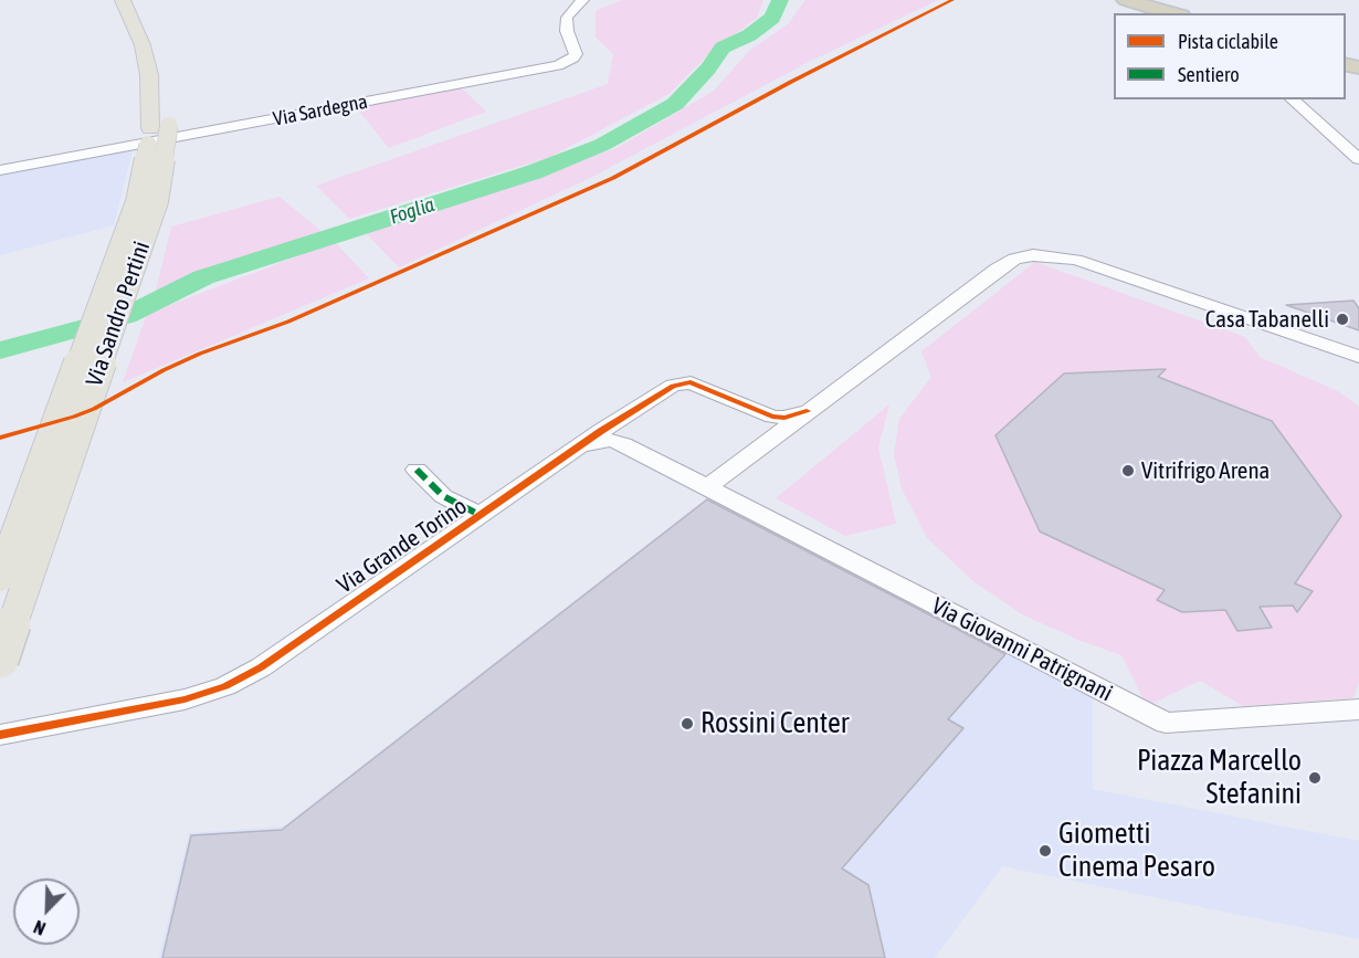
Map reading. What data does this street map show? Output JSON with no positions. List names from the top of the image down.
{
  "streets": {
    "main road": ["Via Sandro Pertini"],
    "street": ["Via Sardegna", "Via Grande Torino", "Via Giovanni Patrignani"]
  },
  "crossings": [
    ["Via Grande Torino", "Via Giovanni Patrignani"]
  ],
  "water": ["Foglia"],
  "places": [
    "Casa Tabanelli",
    "Vitrifrigo Arena",
    "Rossini Center",
    "Piazza Marcello Stefanini",
    "Giometti Cinema Pesaro"
  ],
  "legend": ["Pista ciclabile", "Sentiero"],
  "north": "bottom left"
}
